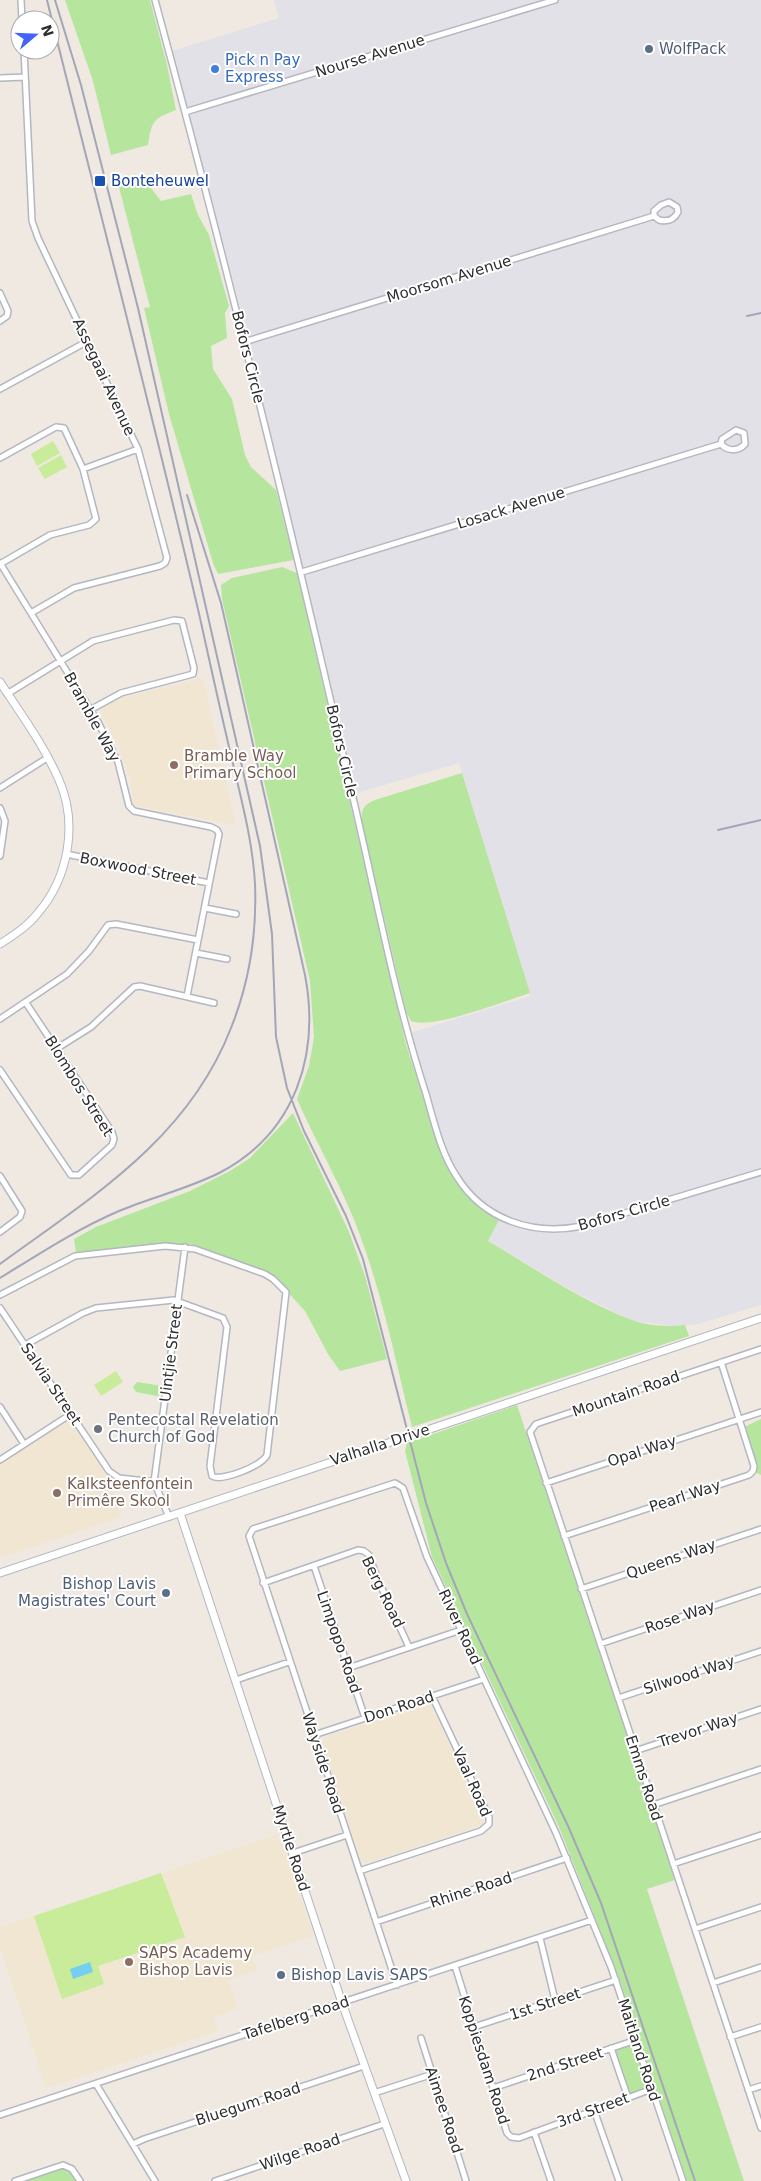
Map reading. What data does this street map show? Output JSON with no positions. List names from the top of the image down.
{
  "streets": {
    "street": [
      "Nourse Avenue",
      "Moorsom Avenue",
      "Bofors Circle",
      "Assegaai Avenue",
      "Losack Avenue",
      "Bramble Way",
      "Boxwood Street",
      "Blombos Street",
      "Uintjie Street",
      "Salvia Street",
      "Mountain Road",
      "Valhalla Drive",
      "Opal Way",
      "Pearl Way",
      "Queens Way",
      "Berg Road",
      "Rose Way",
      "River Road",
      "Limpopo Road",
      "Silwood Way",
      "Don Road",
      "Trevor Way",
      "Wayside Road",
      "Emms Road",
      "Vaal Road",
      "Myrtle Road",
      "Rhine Road",
      "1st Street",
      "Tafelberg Road",
      "Maitland Road",
      "Koppiesdam Road",
      "2nd Street",
      "Bluegum Road",
      "Aimee Road",
      "3rd Street",
      "Wilge Road"
    ]
  },
  "crossings": [
    ["Nourse Avenue", "Bofors Circle"],
    ["Moorsom Avenue", "Bofors Circle"],
    ["Bofors Circle", "Losack Avenue"],
    ["Assegaai Avenue", "Bramble Way"],
    ["Bramble Way", "Boxwood Street"],
    ["Uintjie Street", "Salvia Street"],
    ["Mountain Road", "Emms Road"],
    ["Valhalla Drive", "Myrtle Road"],
    ["Opal Way", "Pearl Way"],
    ["Opal Way", "Emms Road"],
    ["Pearl Way", "Emms Road"],
    ["Queens Way", "Emms Road"],
    ["Berg Road", "Limpopo Road"],
    ["Berg Road", "Wayside Road"],
    ["Rose Way", "Emms Road"],
    ["River Road", "Don Road"],
    ["River Road", "Wayside Road"],
    ["River Road", "Rhine Road"],
    ["River Road", "Tafelberg Road"],
    ["River Road", "Maitland Road"],
    ["Limpopo Road", "Don Road"],
    ["Silwood Way", "Emms Road"],
    ["Don Road", "Wayside Road"],
    ["Don Road", "Vaal Road"],
    ["Trevor Way", "Emms Road"],
    ["Wayside Road", "Vaal Road"],
    ["Wayside Road", "Rhine Road"],
    ["Wayside Road", "Tafelberg Road"],
    ["Myrtle Road", "Tafelberg Road"],
    ["Myrtle Road", "Bluegum Road"],
    ["Myrtle Road", "Wilge Road"],
    ["1st Street", "Maitland Road"],
    ["1st Street", "Koppiesdam Road"],
    ["Tafelberg Road", "Maitland Road"],
    ["Tafelberg Road", "Koppiesdam Road"],
    ["Maitland Road", "2nd Street"],
    ["Maitland Road", "3rd Street"],
    ["Koppiesdam Road", "2nd Street"],
    ["Koppiesdam Road", "3rd Street"]
  ],
  "places": {
    "other": [
      "WolfPack",
      "Pick n Pay Express",
      "Bramble Way Primary School",
      "Pentecostal Revelation Church of God",
      "Kalksteenfontein Primêre Skool",
      "Bishop Lavis Magistrates' Court",
      "SAPS Academy Bishop Lavis",
      "Bishop Lavis SAPS"
    ],
    "transit": ["Bonteheuwel"]
  },
  "north": "right"
}
